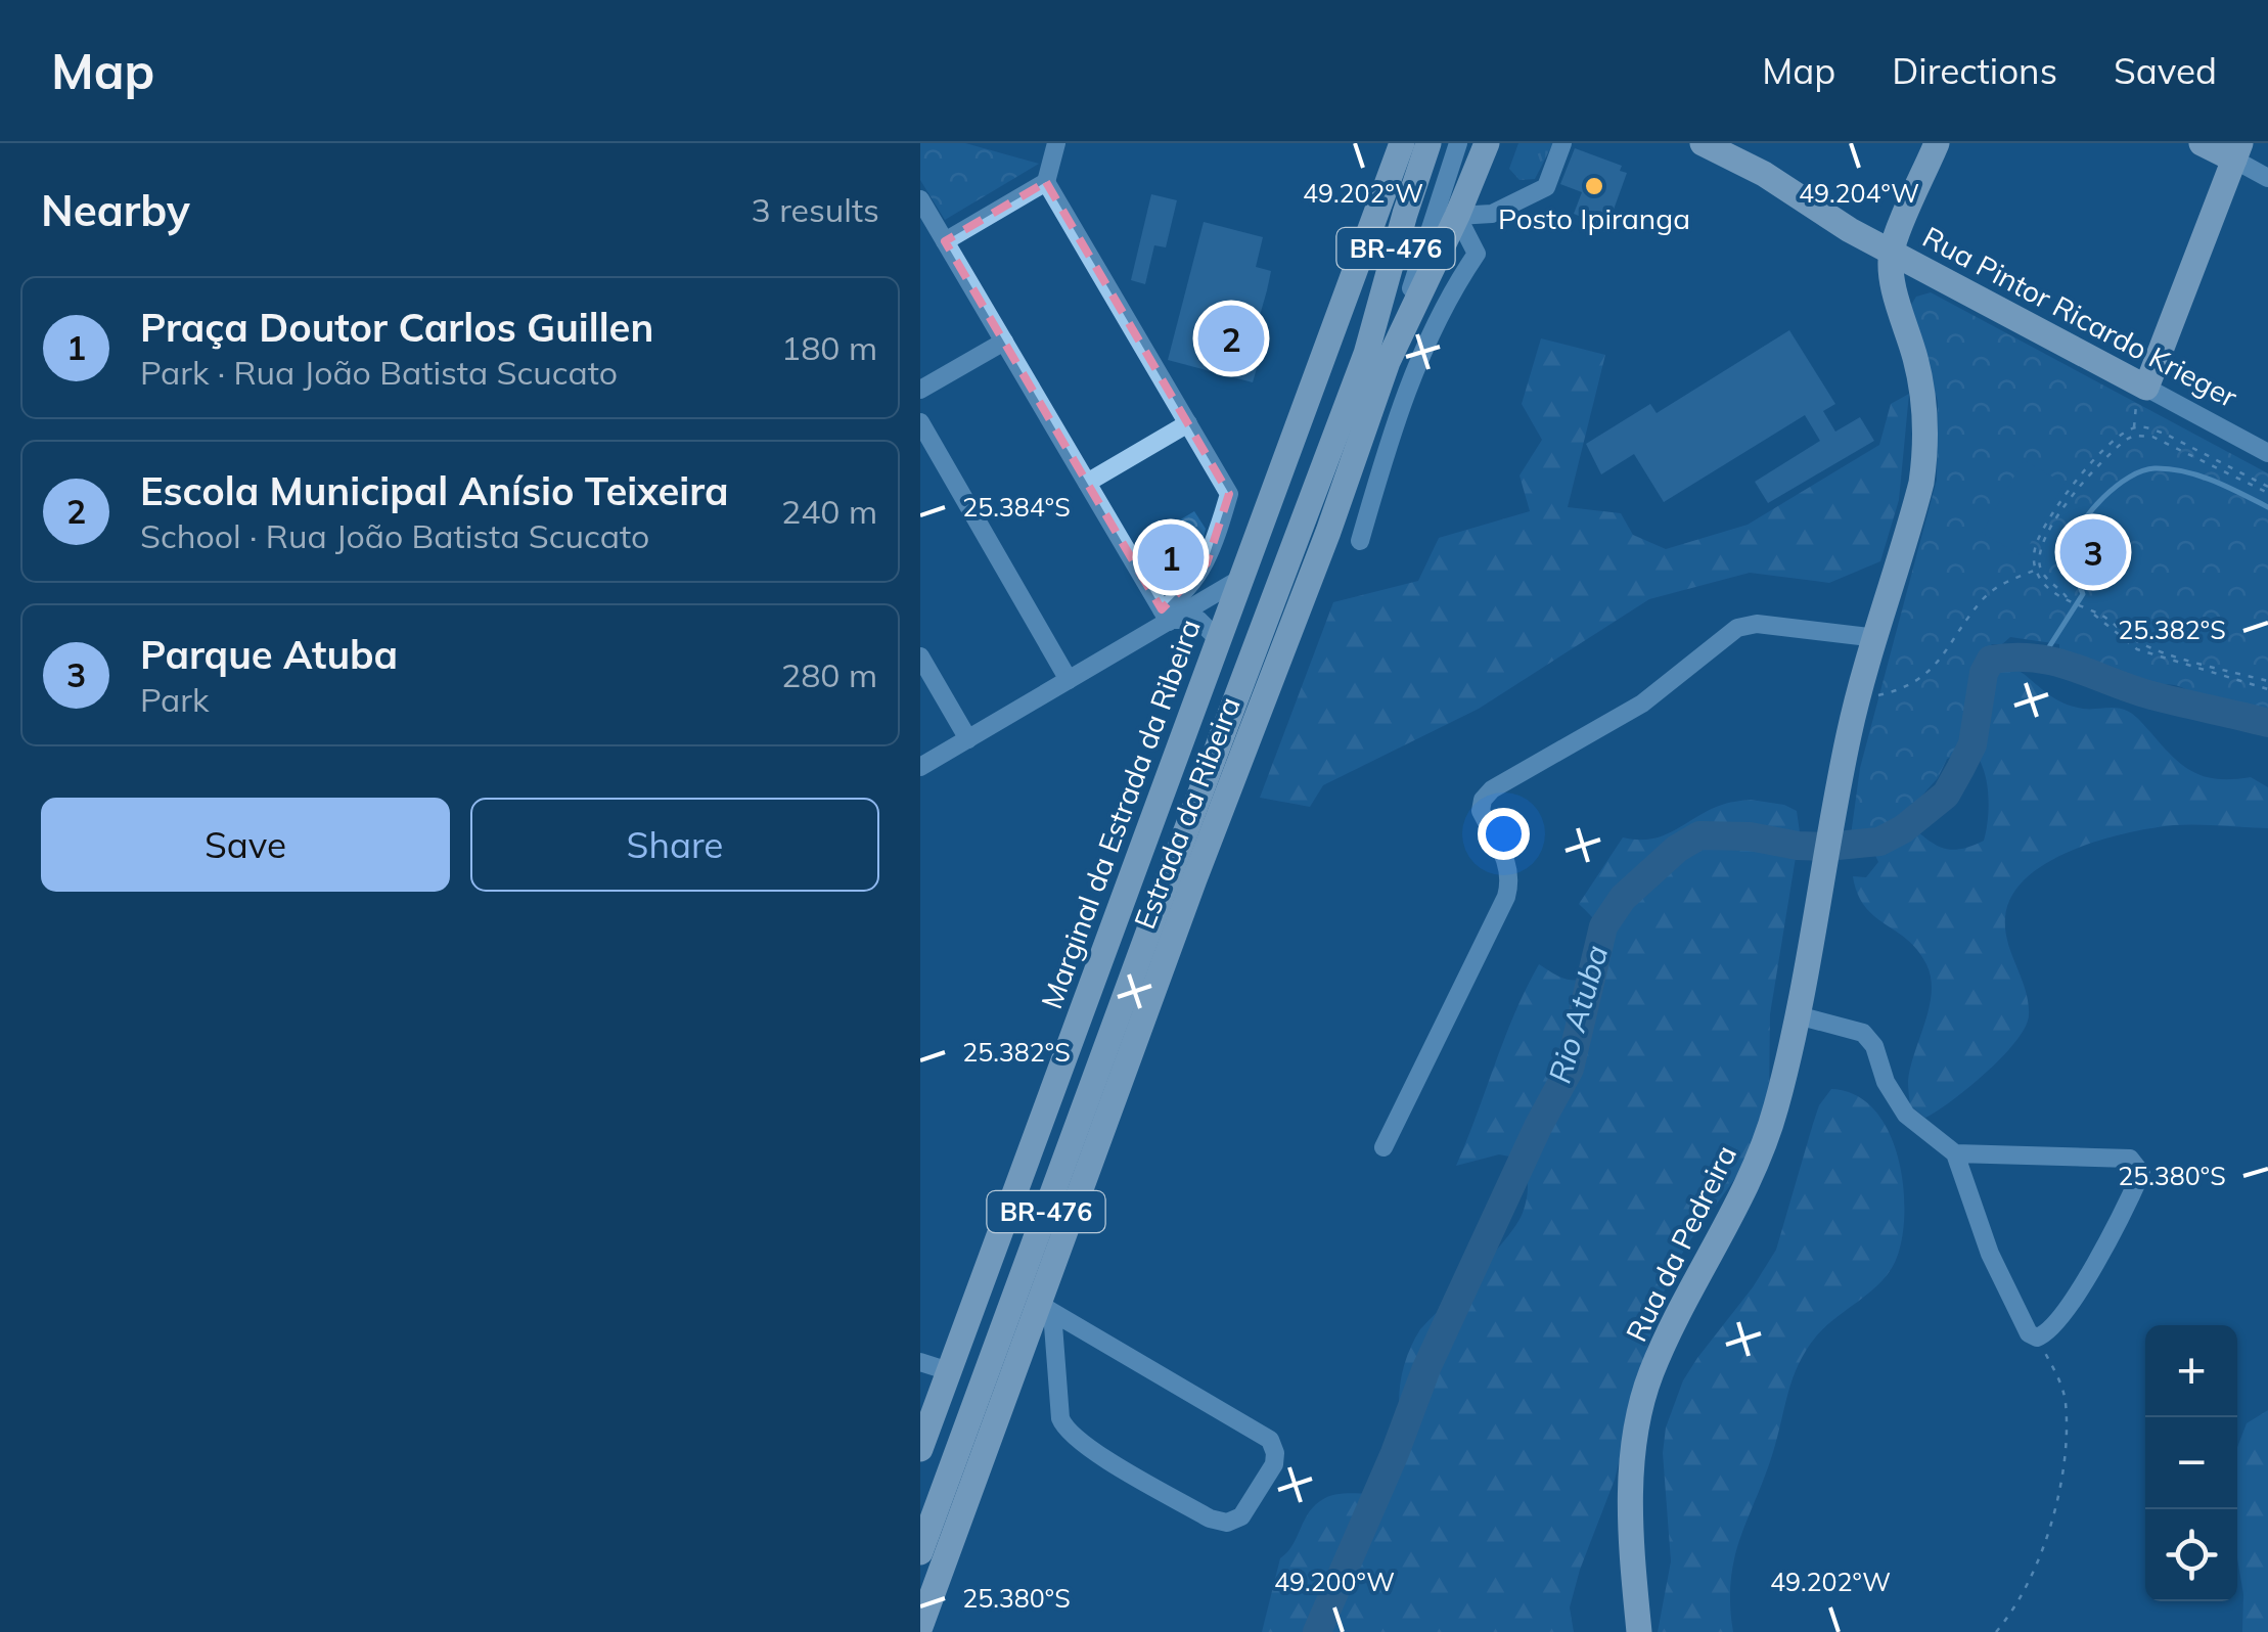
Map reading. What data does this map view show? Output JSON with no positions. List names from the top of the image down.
{
  "streets": {
    "main road": [
      "BR-476",
      "Rua Pintor Ricardo Krieger",
      "Estrada da Ribeira",
      "Marginal da Estrada da Ribeira",
      "Rua da Pedreira"
    ]
  },
  "crossings": [
    ["Rua Pintor Ricardo Krieger", "Rua da Pedreira"]
  ],
  "water": ["Rio Atuba"],
  "places": ["Posto Ipiranga"],
  "page": {
    "header": "Map",
    "nav": ["Map", "Directions", "Saved"],
    "heading": ["Nearby", "3 results"],
    "list": [
      {
        "mark": "1",
        "name": "Praça Doutor Carlos Guillen",
        "note": "Park · Rua João Batista Scucato",
        "value": "180 m"
      },
      {
        "mark": "2",
        "name": "Escola Municipal Anísio Teixeira",
        "note": "School · Rua João Batista Scucato",
        "value": "240 m"
      },
      {
        "mark": "3",
        "name": "Parque Atuba",
        "note": "Park",
        "value": "280 m"
      }
    ],
    "pins": ["2", "3", "1"],
    "buttons": ["Save", "Share"],
    "map_buttons": ["+", "−"]
  },
  "coordinates": [
    "49.202°W",
    "49.204°W",
    "25.384°S",
    "25.382°S",
    "25.380°S",
    "49.200°W"
  ]
}
